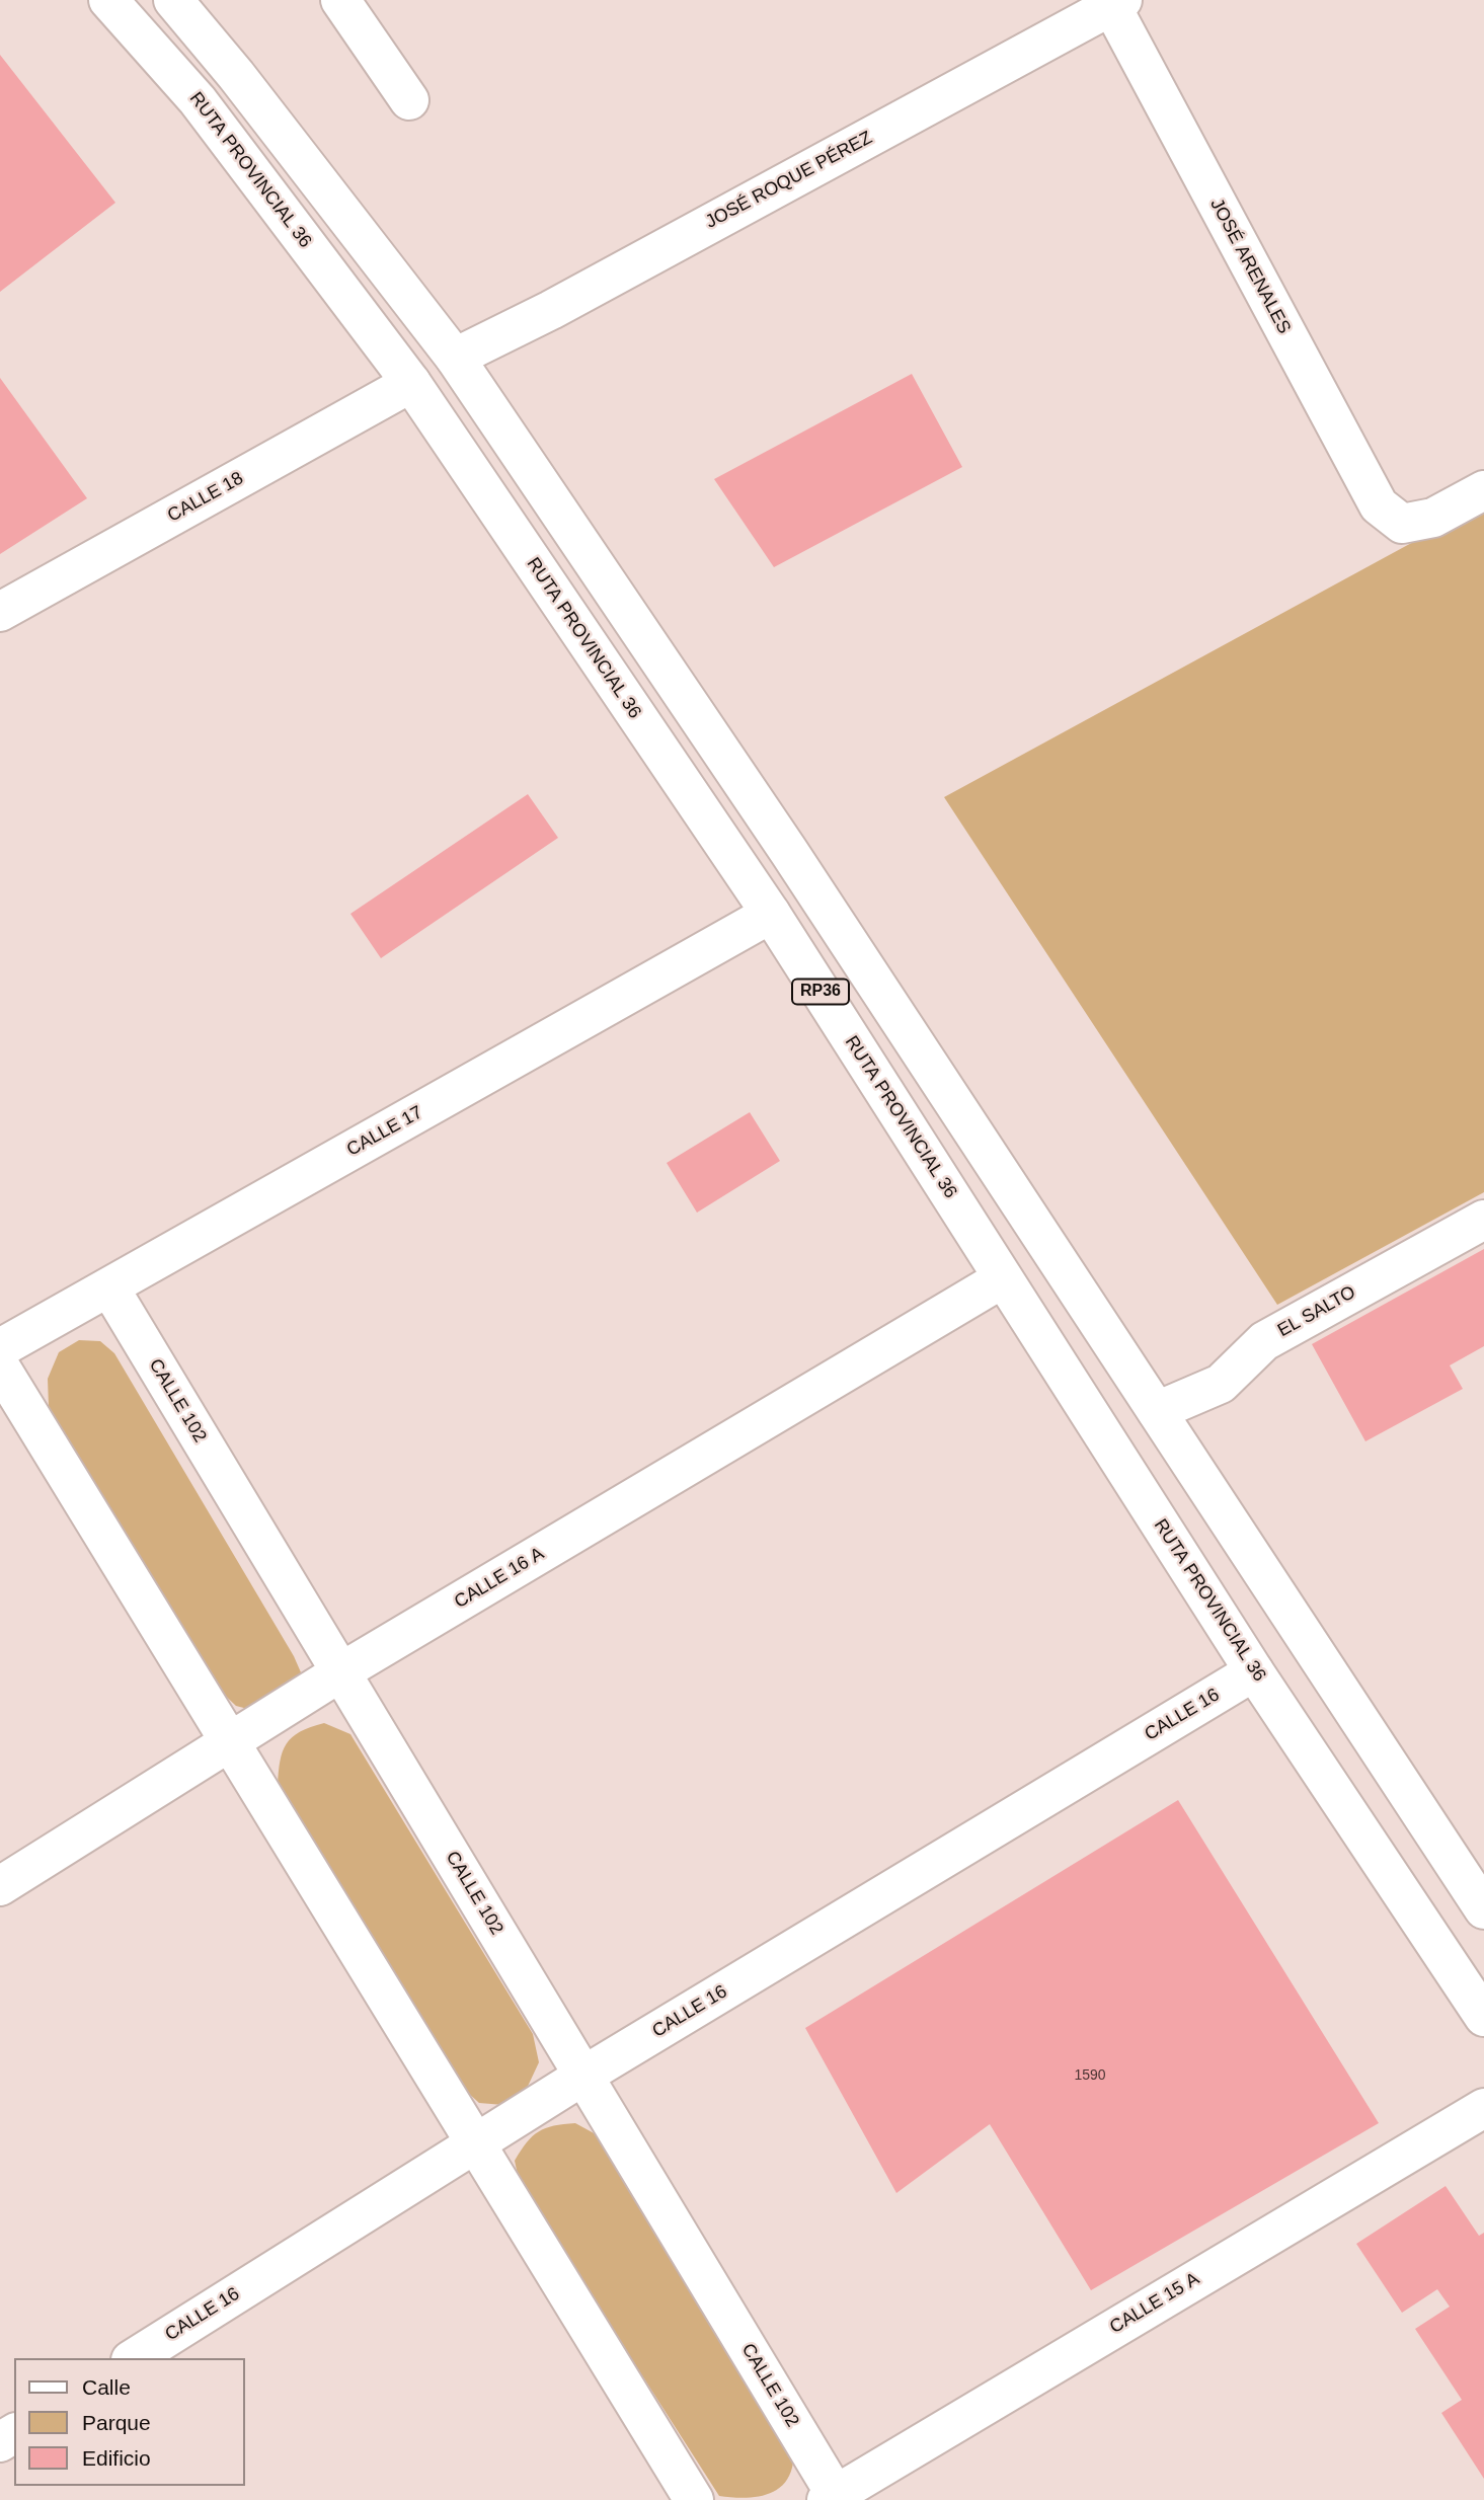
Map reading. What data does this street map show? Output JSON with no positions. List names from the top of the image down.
{
  "streets": {
    "street": [
      "RUTA PROVINCIAL 36",
      "JOSÉ ROQUE PÉREZ",
      "JOSÉ ARENALES",
      "CALLE 18",
      "RP36",
      "CALLE 17",
      "EL SALTO",
      "CALLE 102",
      "CALLE 16 A",
      "CALLE 16",
      "CALLE 15 A"
    ]
  },
  "crossings": [
    ["RUTA PROVINCIAL 36", "CALLE 18"],
    ["RUTA PROVINCIAL 36", "CALLE 17"],
    ["RUTA PROVINCIAL 36", "CALLE 16 A"],
    ["RUTA PROVINCIAL 36", "CALLE 16"],
    ["JOSÉ ROQUE PÉREZ", "JOSÉ ARENALES"],
    ["JOSÉ ROQUE PÉREZ", "RP36"],
    ["RP36", "EL SALTO"],
    ["CALLE 17", "CALLE 102"],
    ["CALLE 102", "CALLE 16 A"],
    ["CALLE 102", "CALLE 16"],
    ["CALLE 102", "CALLE 15 A"]
  ],
  "house_numbers": ["1590"],
  "legend": ["Calle", "Parque", "Edificio"]
}
